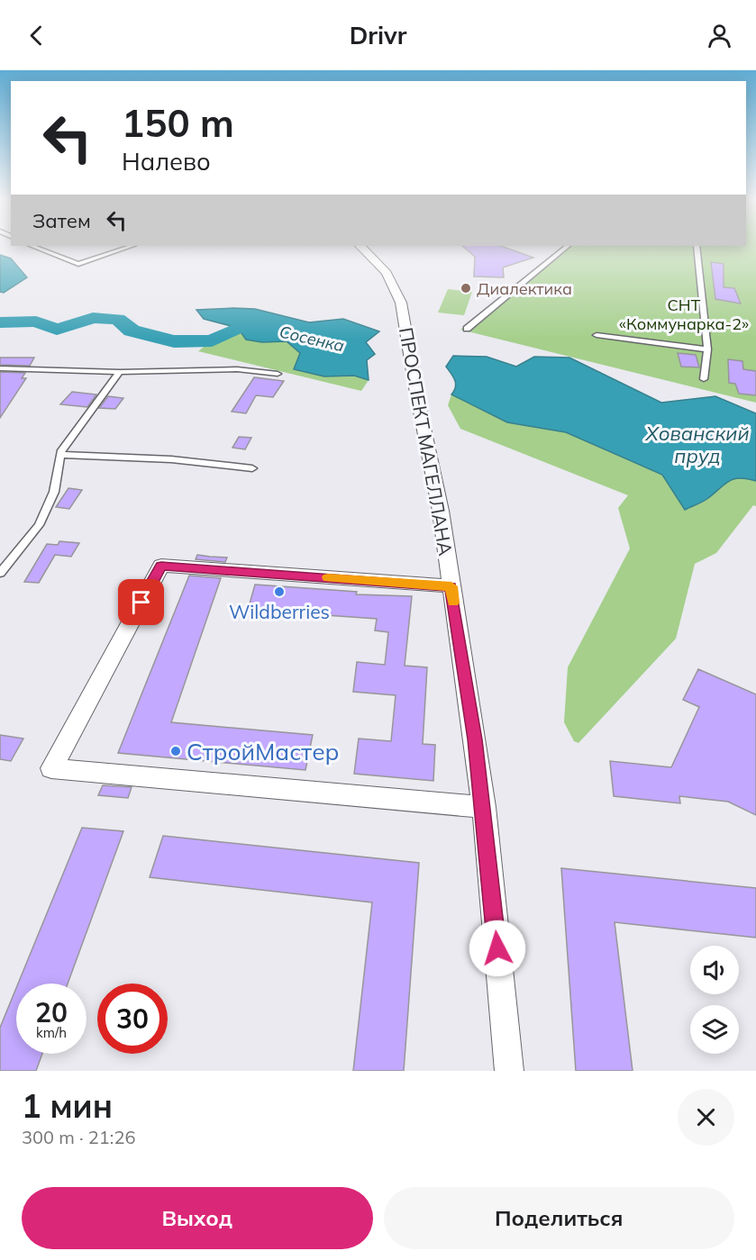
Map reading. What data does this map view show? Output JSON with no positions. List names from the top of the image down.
{
  "streets": {
    "street": ["ПРОСПЕКТ МАГЕЛЛАНА"]
  },
  "water": ["Сосенка", "Хованский пруд"],
  "parks": ["СНТ «Коммунарка-2»"],
  "places": ["Диалектика", "Wildberries", "СтройМастер"],
  "page": {
    "header": "Drivr",
    "turn": ["150 m", "Налево"],
    "then": "Затем",
    "speed": "20 km/h",
    "limit": "30",
    "heading": ["1 мин", "300 m · 21:26"],
    "buttons": ["Выход", "Поделиться"]
  }
}
